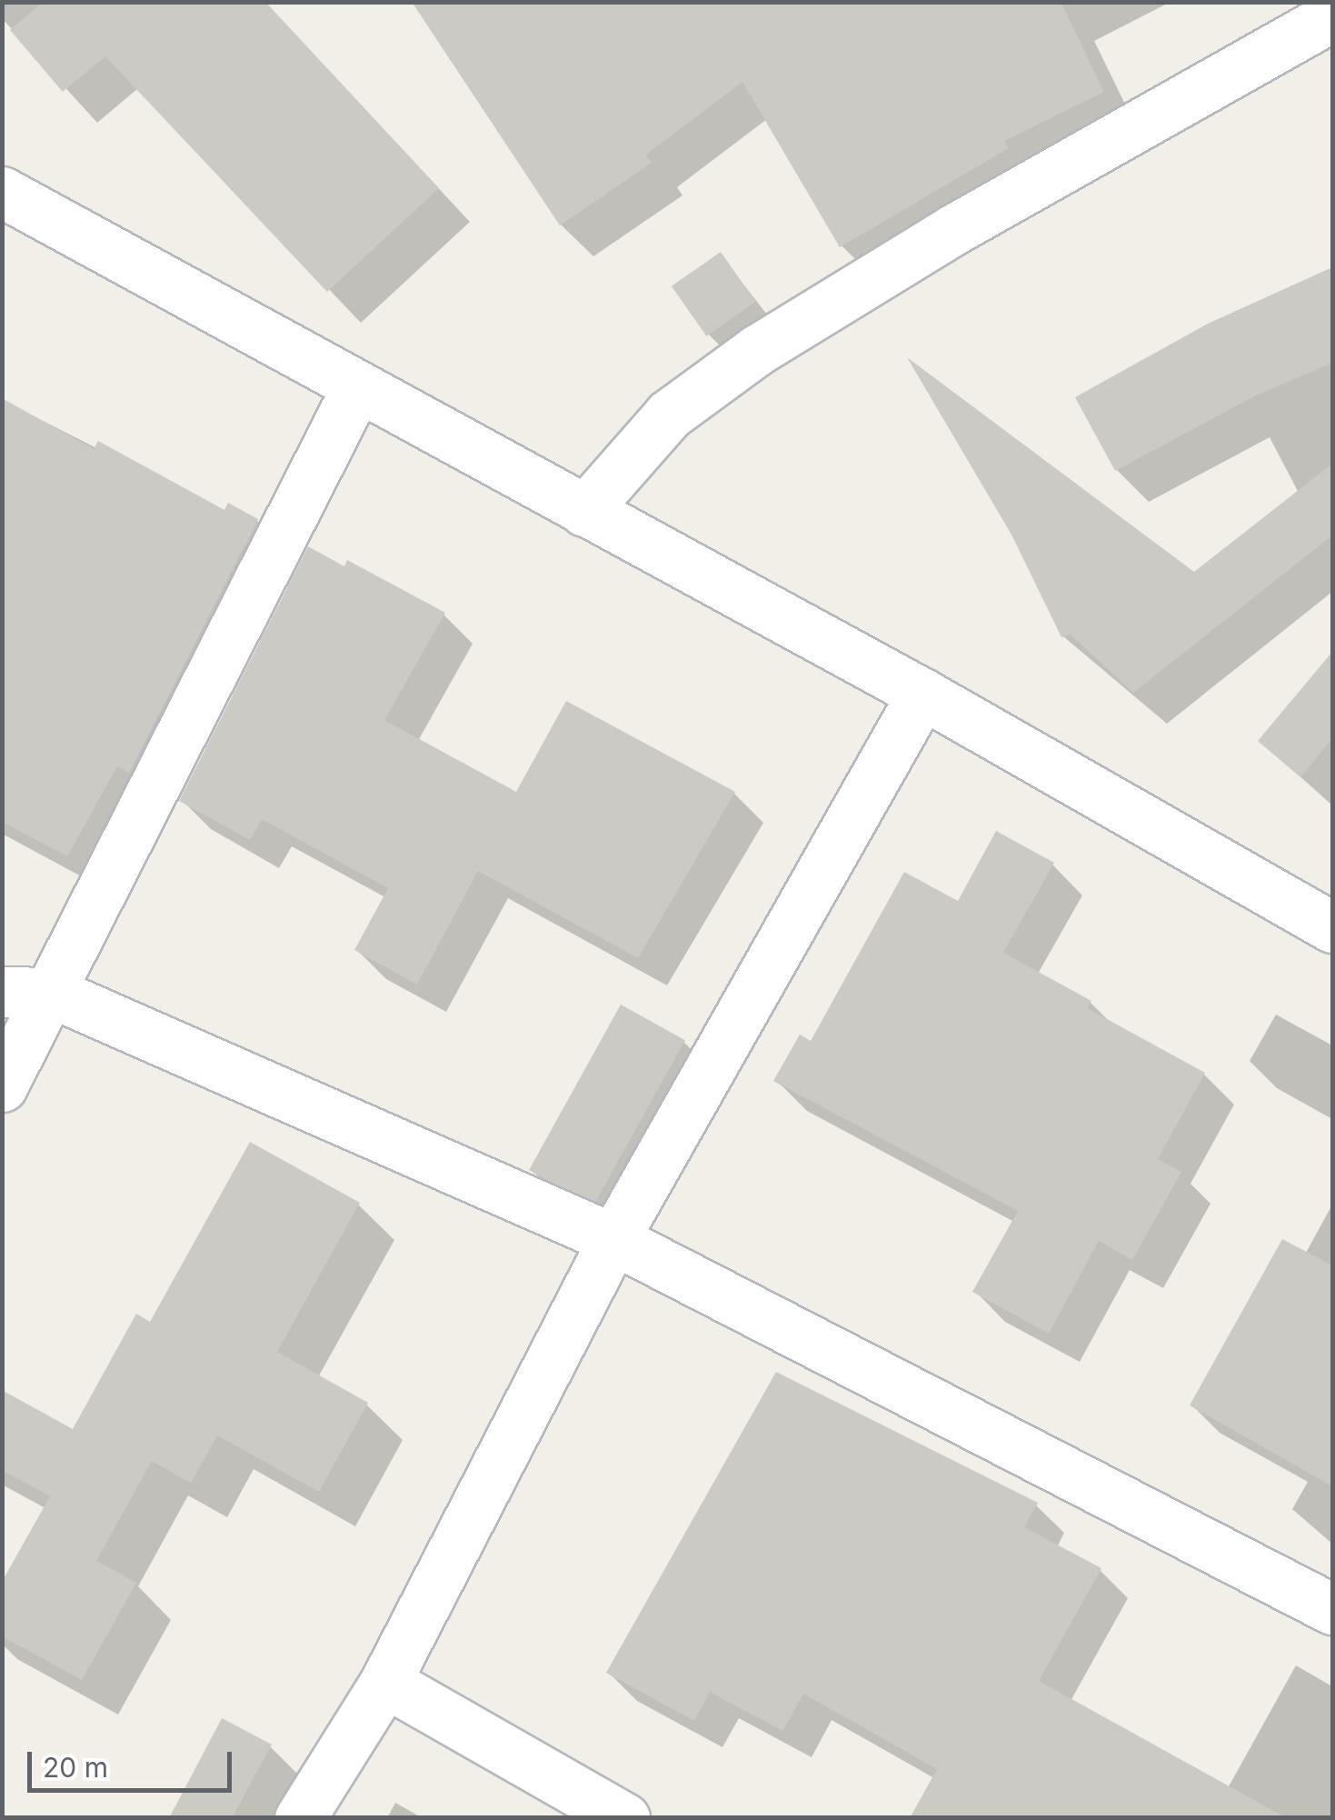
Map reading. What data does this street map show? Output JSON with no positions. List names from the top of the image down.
{
  "scale_bar": "20 m"
}
